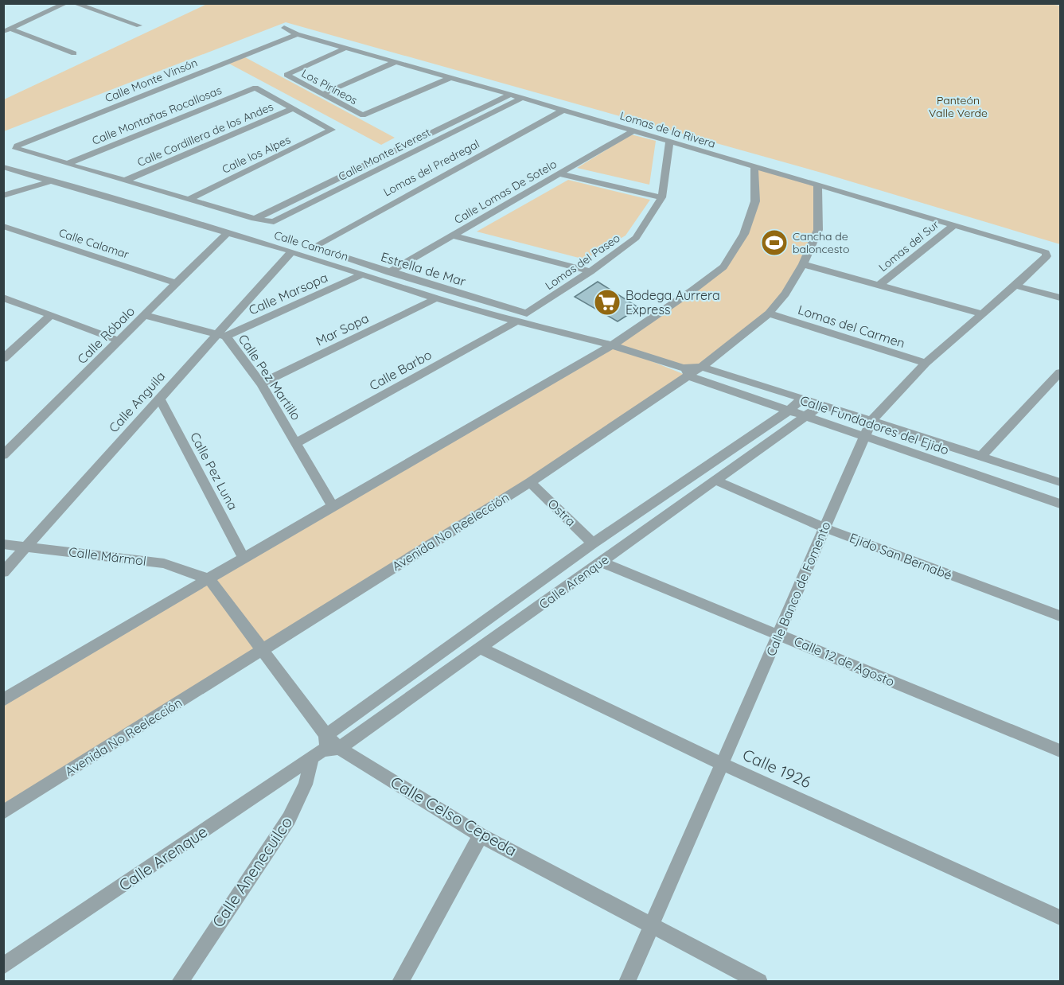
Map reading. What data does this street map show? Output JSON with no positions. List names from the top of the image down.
{
  "streets": {
    "street": [
      "Calle Monte Vinsón",
      "Los Pirineos",
      "Calle Montañas Rocallosas",
      "Lomas de la Rivera",
      "Calle Cordillera de los Andes",
      "Calle los Alpes",
      "Calle Monte Everest",
      "Lomas del Predregal",
      "Calle Lomas De Sotelo",
      "Calle Calamar",
      "Calle Camarón",
      "Lomas del Sur",
      "Lomas del Paseo",
      "Estrella de Mar",
      "Calle Marsopa",
      "Lomas del Carmen",
      "Mar Sopa",
      "Calle Róbalo",
      "Calle Barbo",
      "Calle Pez Martillo",
      "Calle Anguila",
      "Calle Fundadores del Ejido",
      "Calle Pez Luna",
      "Ostra",
      "Avenida No Reelección",
      "Calle Mármol",
      "Ejido San Bernabé",
      "Calle Arenque",
      "Calle Banco de Fomento",
      "Calle 12 de Agosto",
      "Calle 1926",
      "Calle Celso Cepeda",
      "Calle Anenecuilco"
    ]
  },
  "crossings": [
    ["Calle Monte Vinsón", "Lomas de la Rivera"],
    ["Calle Monte Vinsón", "Calle Monte Everest"],
    ["Los Pirineos", "Lomas de la Rivera"],
    ["Calle Montañas Rocallosas", "Calle Cordillera de los Andes"],
    ["Calle Montañas Rocallosas", "Calle los Alpes"],
    ["Calle Montañas Rocallosas", "Calle Monte Everest"],
    ["Lomas de la Rivera", "Calle Monte Everest"],
    ["Lomas de la Rivera", "Lomas del Predregal"],
    ["Lomas de la Rivera", "Calle Lomas De Sotelo"],
    ["Lomas de la Rivera", "Lomas del Sur"],
    ["Lomas de la Rivera", "Lomas del Paseo"],
    ["Lomas de la Rivera", "Avenida No Reelección"],
    ["Lomas de la Rivera", "Calle Banco de Fomento"],
    ["Calle Cordillera de los Andes", "Calle los Alpes"],
    ["Calle Cordillera de los Andes", "Calle Monte Everest"],
    ["Calle los Alpes", "Calle Monte Everest"],
    ["Lomas del Predregal", "Estrella de Mar"],
    ["Calle Lomas De Sotelo", "Estrella de Mar"],
    ["Calle Calamar", "Calle Róbalo"],
    ["Calle Camarón", "Calle Marsopa"],
    ["Calle Camarón", "Mar Sopa"],
    ["Calle Camarón", "Calle Róbalo"],
    ["Calle Camarón", "Calle Barbo"],
    ["Calle Camarón", "Calle Anguila"],
    ["Calle Camarón", "Calle Fundadores del Ejido"],
    ["Lomas del Paseo", "Estrella de Mar"],
    ["Calle Marsopa", "Calle Pez Martillo"],
    ["Calle Marsopa", "Calle Anguila"],
    ["Lomas del Carmen", "Avenida No Reelección"],
    ["Lomas del Carmen", "Calle Banco de Fomento"],
    ["Mar Sopa", "Calle Pez Martillo"],
    ["Calle Róbalo", "Calle Pez Martillo"],
    ["Calle Barbo", "Calle Pez Martillo"],
    ["Calle Pez Martillo", "Calle Anguila"],
    ["Calle Anguila", "Calle Pez Luna"],
    ["Calle Anguila", "Calle Mármol"],
    ["Calle Fundadores del Ejido", "Avenida No Reelección"],
    ["Calle Fundadores del Ejido", "Calle Arenque"],
    ["Calle Fundadores del Ejido", "Calle Banco de Fomento"],
    ["Ostra", "Avenida No Reelección"],
    ["Ostra", "Calle Arenque"],
    ["Avenida No Reelección", "Calle Celso Cepeda"],
    ["Calle Mármol", "Calle Celso Cepeda"],
    ["Ejido San Bernabé", "Calle Arenque"],
    ["Ejido San Bernabé", "Calle Banco de Fomento"],
    ["Calle Arenque", "Calle 12 de Agosto"],
    ["Calle Arenque", "Calle 1926"],
    ["Calle Arenque", "Calle Celso Cepeda"],
    ["Calle Arenque", "Calle Anenecuilco"],
    ["Calle Banco de Fomento", "Calle 12 de Agosto"],
    ["Calle Banco de Fomento", "Calle 1926"],
    ["Calle Banco de Fomento", "Calle Celso Cepeda"]
  ],
  "parks": ["Panteón Valle Verde"],
  "places": {
    "sports": ["Cancha de baloncesto"],
    "supermarket": ["Bodega Aurrera Express"]
  }
}
